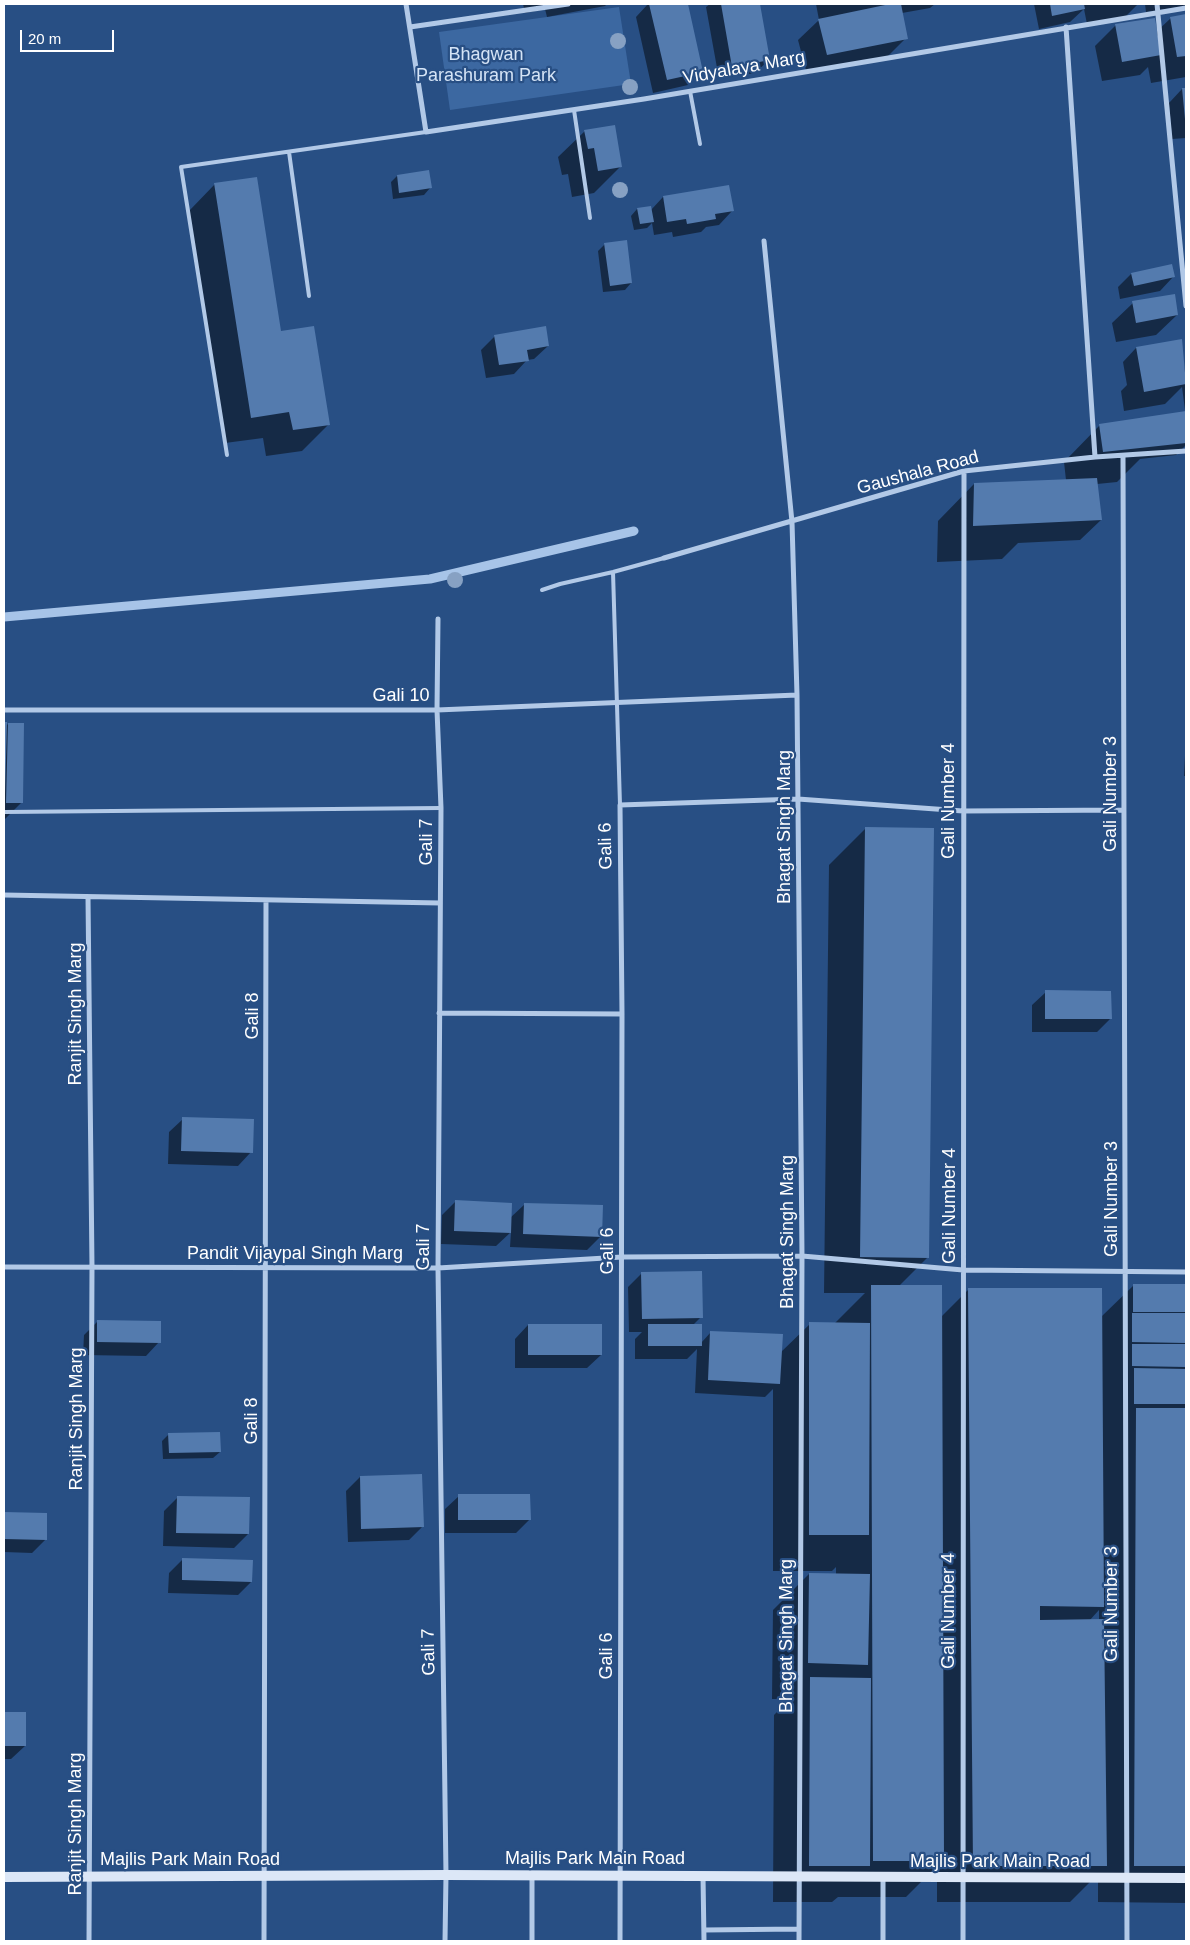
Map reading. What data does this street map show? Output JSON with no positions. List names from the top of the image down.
{
  "streets": {
    "street": [
      "Vidyalaya Marg",
      "Gaushala Road",
      "Gali 10",
      "Gali Number 3",
      "Gali Number 4",
      "Bhagat Singh Marg",
      "Gali 7",
      "Gali 6",
      "Ranjit Singh Marg",
      "Gali 8",
      "Pandit Vijaypal Singh Marg",
      "Majlis Park Main Road"
    ]
  },
  "crossings": [
    ["Gaushala Road", "Gali Number 3"],
    ["Gaushala Road", "Gali Number 4"],
    ["Gaushala Road", "Bhagat Singh Marg"],
    ["Gali 10", "Bhagat Singh Marg"],
    ["Gali 10", "Gali 7"],
    ["Gali Number 3", "Gali 6"],
    ["Gali Number 3", "Pandit Vijaypal Singh Marg"],
    ["Gali Number 3", "Majlis Park Main Road"],
    ["Gali Number 4", "Gali 6"],
    ["Gali Number 4", "Pandit Vijaypal Singh Marg"],
    ["Gali Number 4", "Majlis Park Main Road"],
    ["Bhagat Singh Marg", "Gali 6"],
    ["Bhagat Singh Marg", "Pandit Vijaypal Singh Marg"],
    ["Bhagat Singh Marg", "Majlis Park Main Road"],
    ["Gali 7", "Pandit Vijaypal Singh Marg"],
    ["Gali 7", "Majlis Park Main Road"],
    ["Gali 6", "Pandit Vijaypal Singh Marg"],
    ["Gali 6", "Majlis Park Main Road"],
    ["Ranjit Singh Marg", "Pandit Vijaypal Singh Marg"],
    ["Ranjit Singh Marg", "Majlis Park Main Road"],
    ["Gali 8", "Pandit Vijaypal Singh Marg"],
    ["Gali 8", "Majlis Park Main Road"]
  ],
  "parks": ["Bhagwan Parashuram Park"],
  "scale_bar": "20 m"
}
